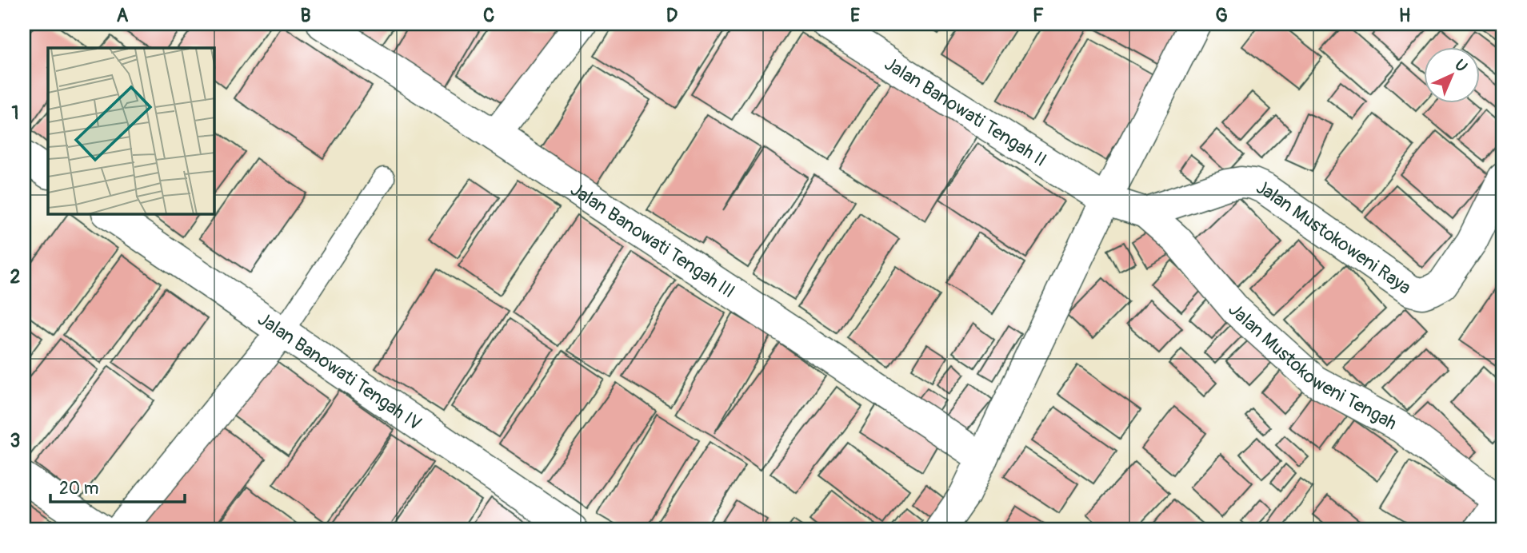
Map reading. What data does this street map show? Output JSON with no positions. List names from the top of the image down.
{
  "streets": {
    "street": [
      "Jalan Banowati Tengah II",
      "Jalan Mustokoweni Raya",
      "Jalan Banowati Tengah III",
      "Jalan Mustokoweni Tengah",
      "Jalan Banowati Tengah IV"
    ]
  },
  "crossings": [
    ["Jalan Mustokoweni Raya", "Jalan Mustokoweni Tengah"]
  ],
  "scale_bar": "20 m",
  "north": "top right",
  "grid": {
    "columns": [
      "A",
      "B",
      "C",
      "D",
      "E",
      "F",
      "G",
      "H"
    ],
    "rows": ["1", "2", "3"]
  }
}
